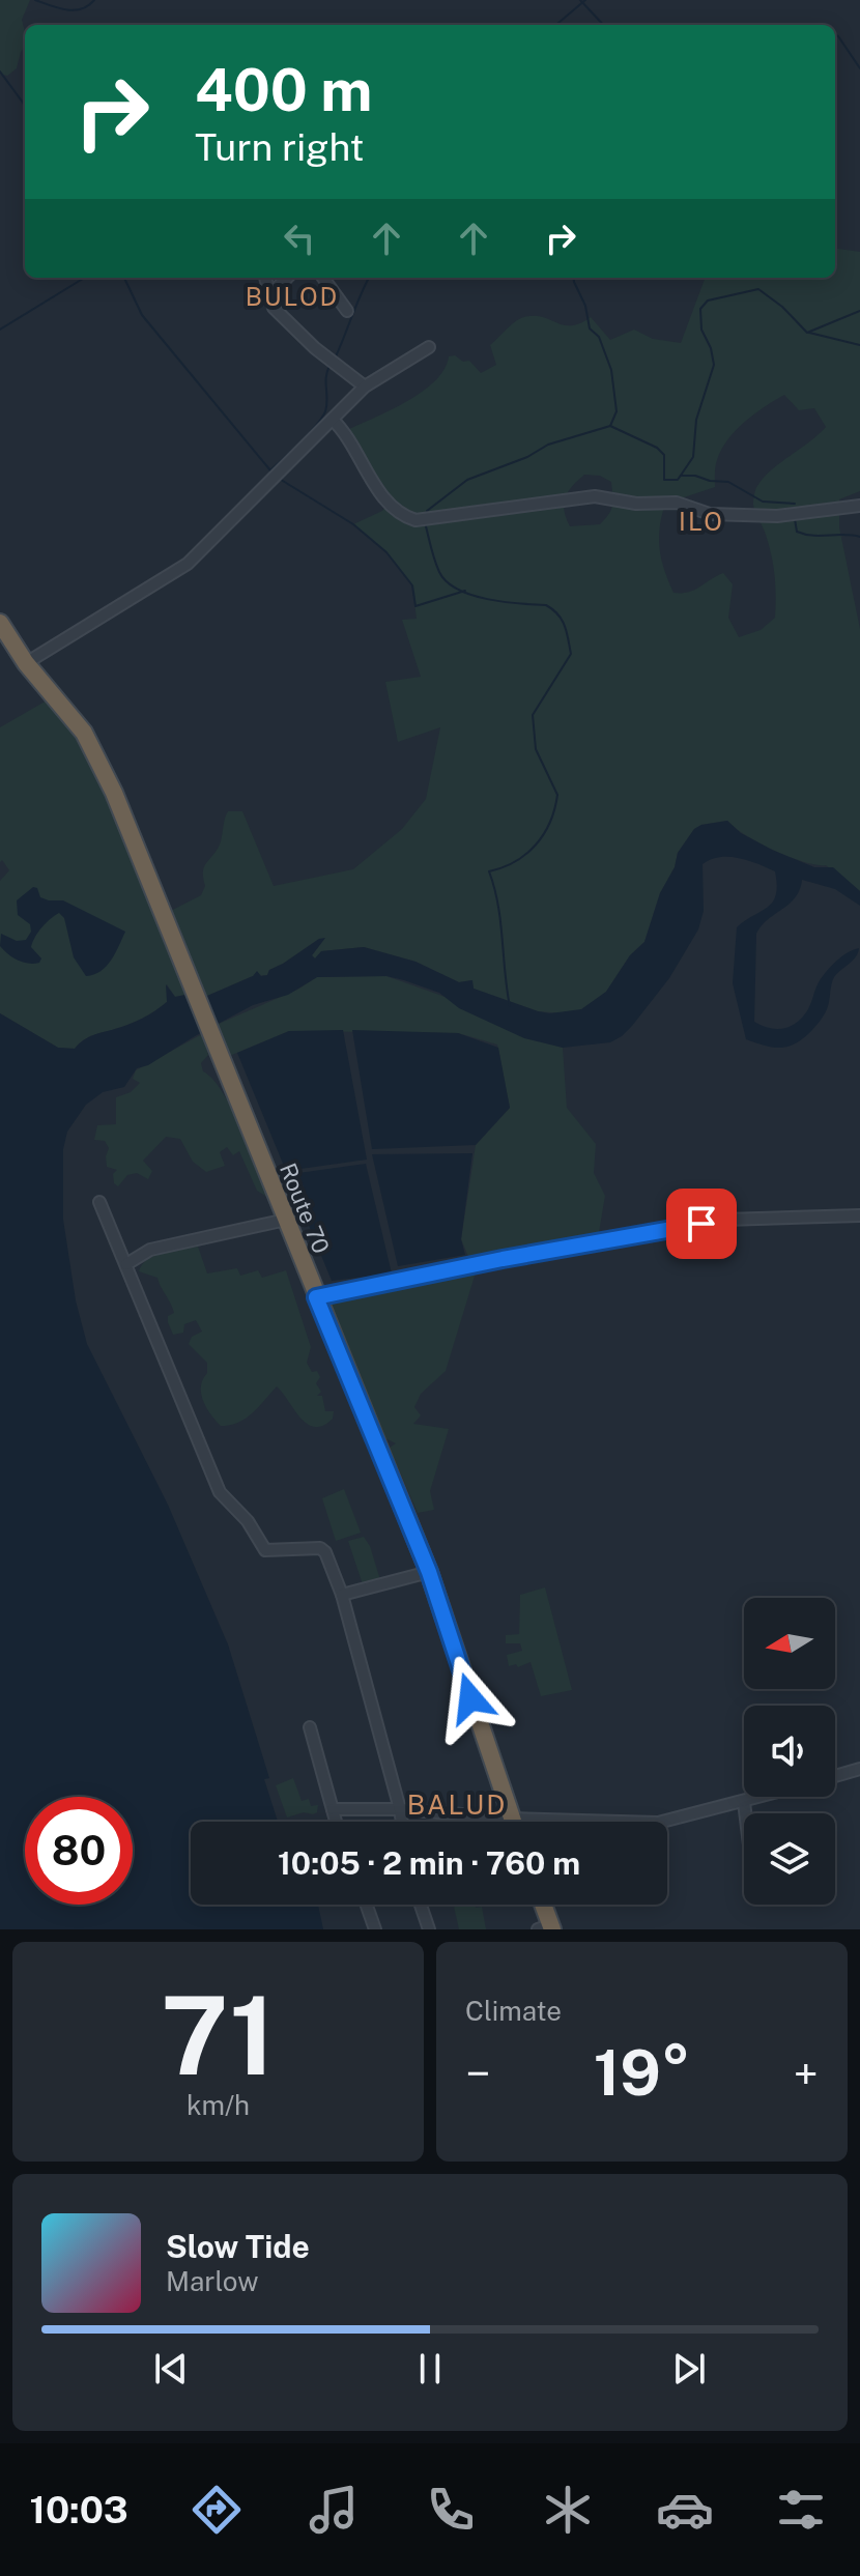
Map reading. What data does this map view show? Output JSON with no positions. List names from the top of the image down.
{
  "streets": {
    "highway": ["Route 70"]
  },
  "districts": ["BULOD", "ILO", "BALUD"],
  "north": "left",
  "page": {
    "turn": ["400 m", "Turn right"],
    "limit": "80",
    "trip": "10:05 · 2 min · 760 m",
    "tile": [
      ["71", "km/h"],
      "Climate"
    ],
    "heat": ["−", "19°", "+"],
    "song": ["Slow Tide", "Marlow"],
    "tabs": "10:03"
  }
}
